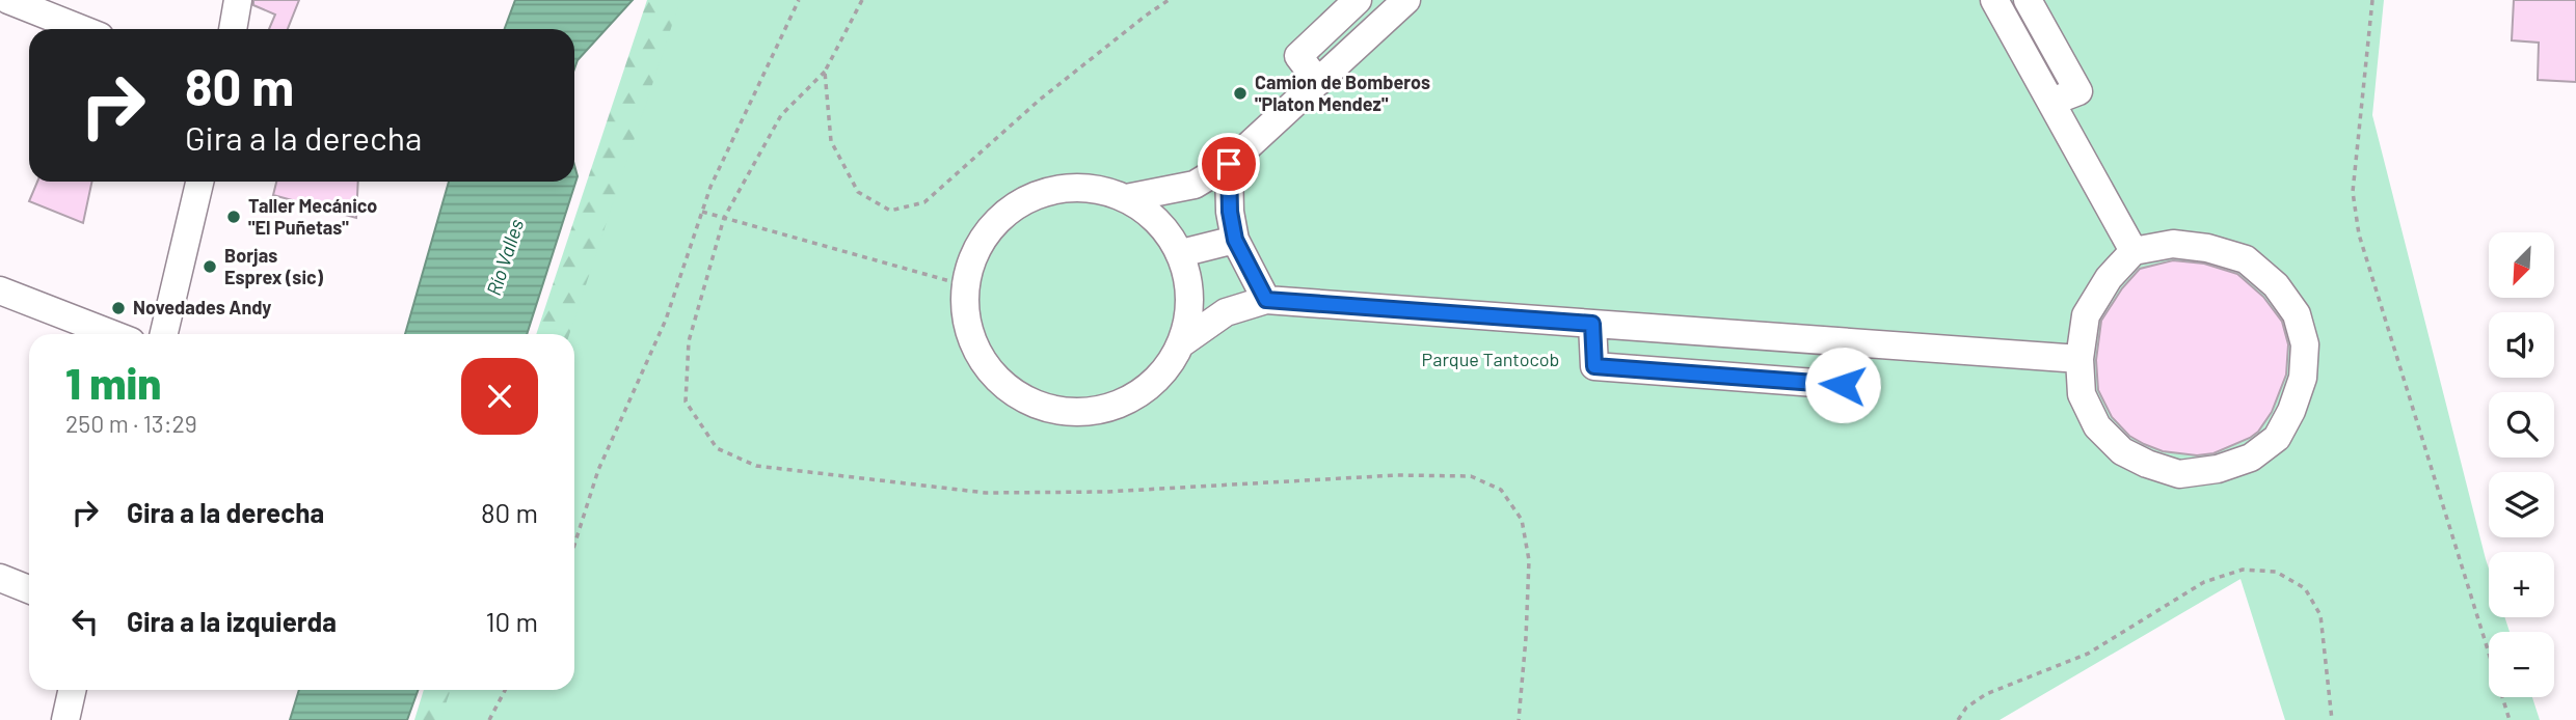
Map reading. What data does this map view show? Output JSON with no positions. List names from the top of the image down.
{
  "water": ["Río Valles"],
  "parks": ["Parque Tantocob"],
  "places": [
    "Camion de Bomberos \"Platon Mendez\"",
    "Taller Mecánico \"El Puñetas\"",
    "Borjas Esprex (sic)",
    "Novedades Andy"
  ],
  "north": "bottom left",
  "page": {
    "turn": ["80 m", "Gira a la derecha"],
    "map_buttons": ["+", "−"],
    "heading": ["1 min", "250 m · 13:29"],
    "list": [
      {
        "name": "Gira a la derecha",
        "value": "80 m"
      },
      {
        "name": "Gira a la izquierda",
        "value": "10 m"
      }
    ]
  }
}
